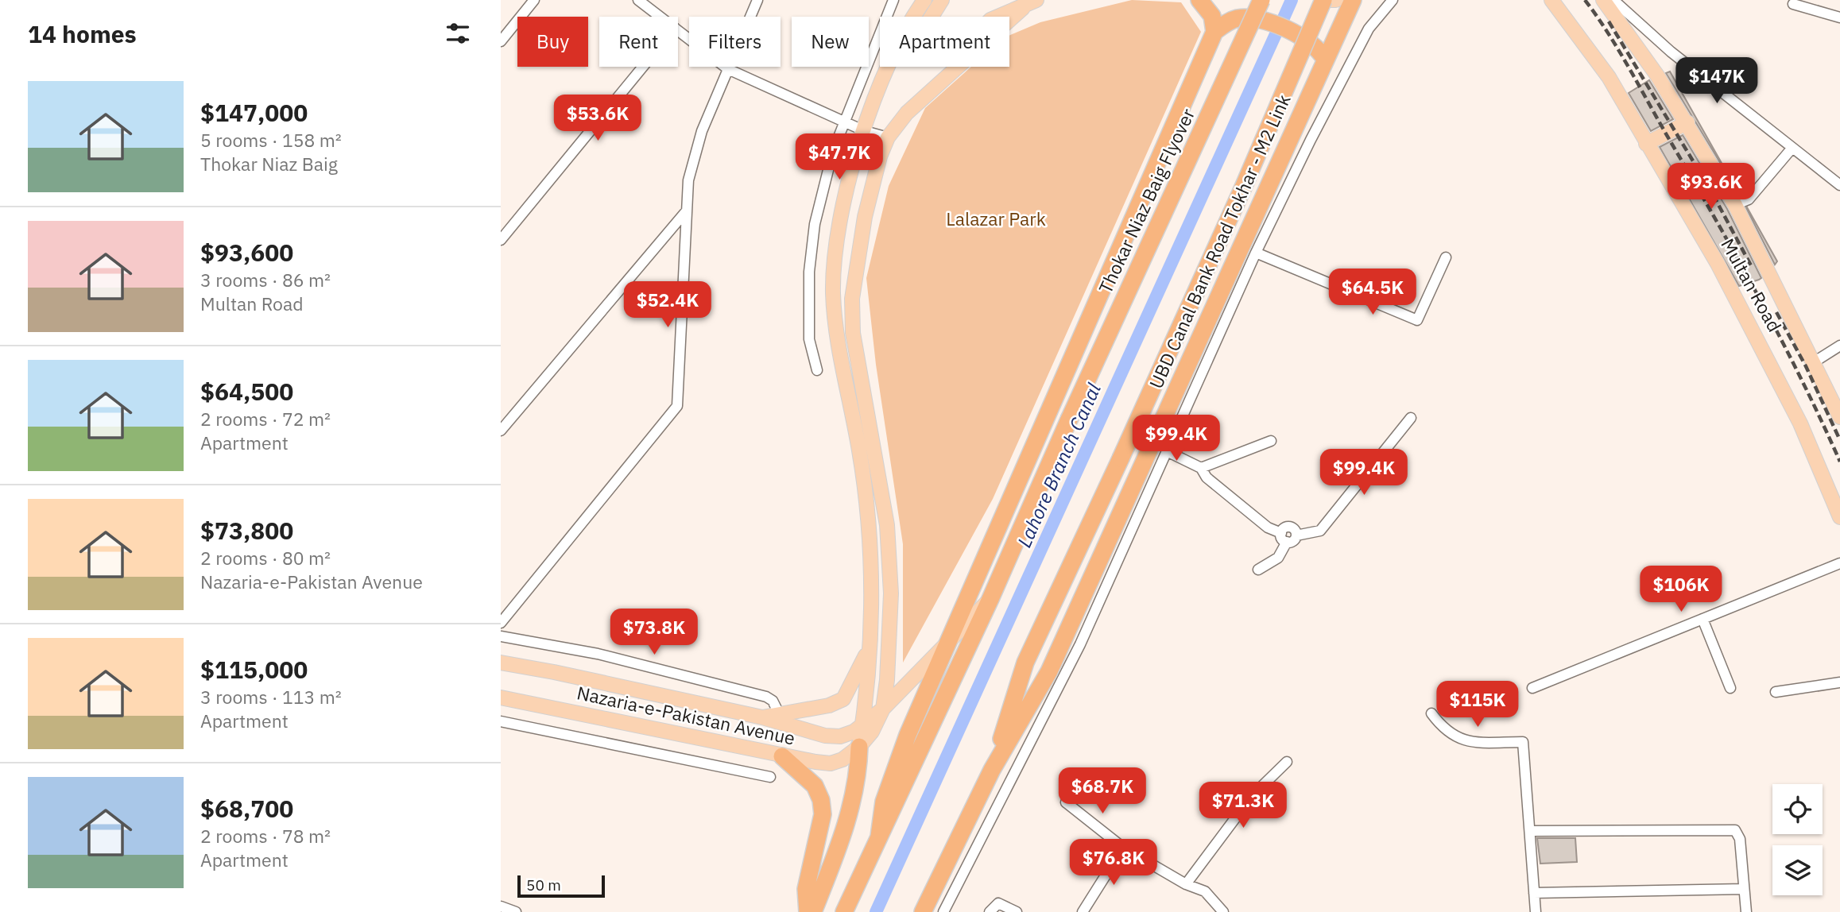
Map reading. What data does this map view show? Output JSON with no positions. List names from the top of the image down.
{
  "streets": {
    "highway": ["Thokar Niaz Baig Flyover", "UBD Canal Bank Road Tokhar - M2 Link"],
    "main road": ["Multan Road", "Nazaria-e-Pakistan Avenue"]
  },
  "water": ["Lahore Branch Canal"],
  "parks": ["Lalazar Park"],
  "scale_bar": "50 m",
  "page": {
    "heading": "14 homes",
    "chip": [
      "Buy",
      "Rent",
      "Filters",
      "New",
      "Apartment"
    ],
    "price": [
      "$147K",
      "$53.6K",
      "$47.7K",
      "$93.6K",
      "$64.5K",
      "$52.4K",
      "$99.4K",
      "$99.4K",
      "$106K",
      "$73.8K",
      "$115K",
      "$68.7K",
      "$71.3K",
      "$76.8K"
    ],
    "list": [
      {
        "name": "$147,000",
        "note": "5 rooms · 158 m² · Thokar Niaz Baig"
      },
      {
        "name": "$93,600",
        "note": "3 rooms · 86 m² · Multan Road"
      },
      {
        "name": "$64,500",
        "note": "2 rooms · 72 m² · Apartment"
      },
      {
        "name": "$73,800",
        "note": "2 rooms · 80 m² · Nazaria-e-Pakistan Avenue"
      },
      {
        "name": "$115,000",
        "note": "3 rooms · 113 m² · Apartment"
      },
      {
        "name": "$68,700",
        "note": "2 rooms · 78 m² · Apartment"
      }
    ],
    "scale": "50 m"
  }
}
